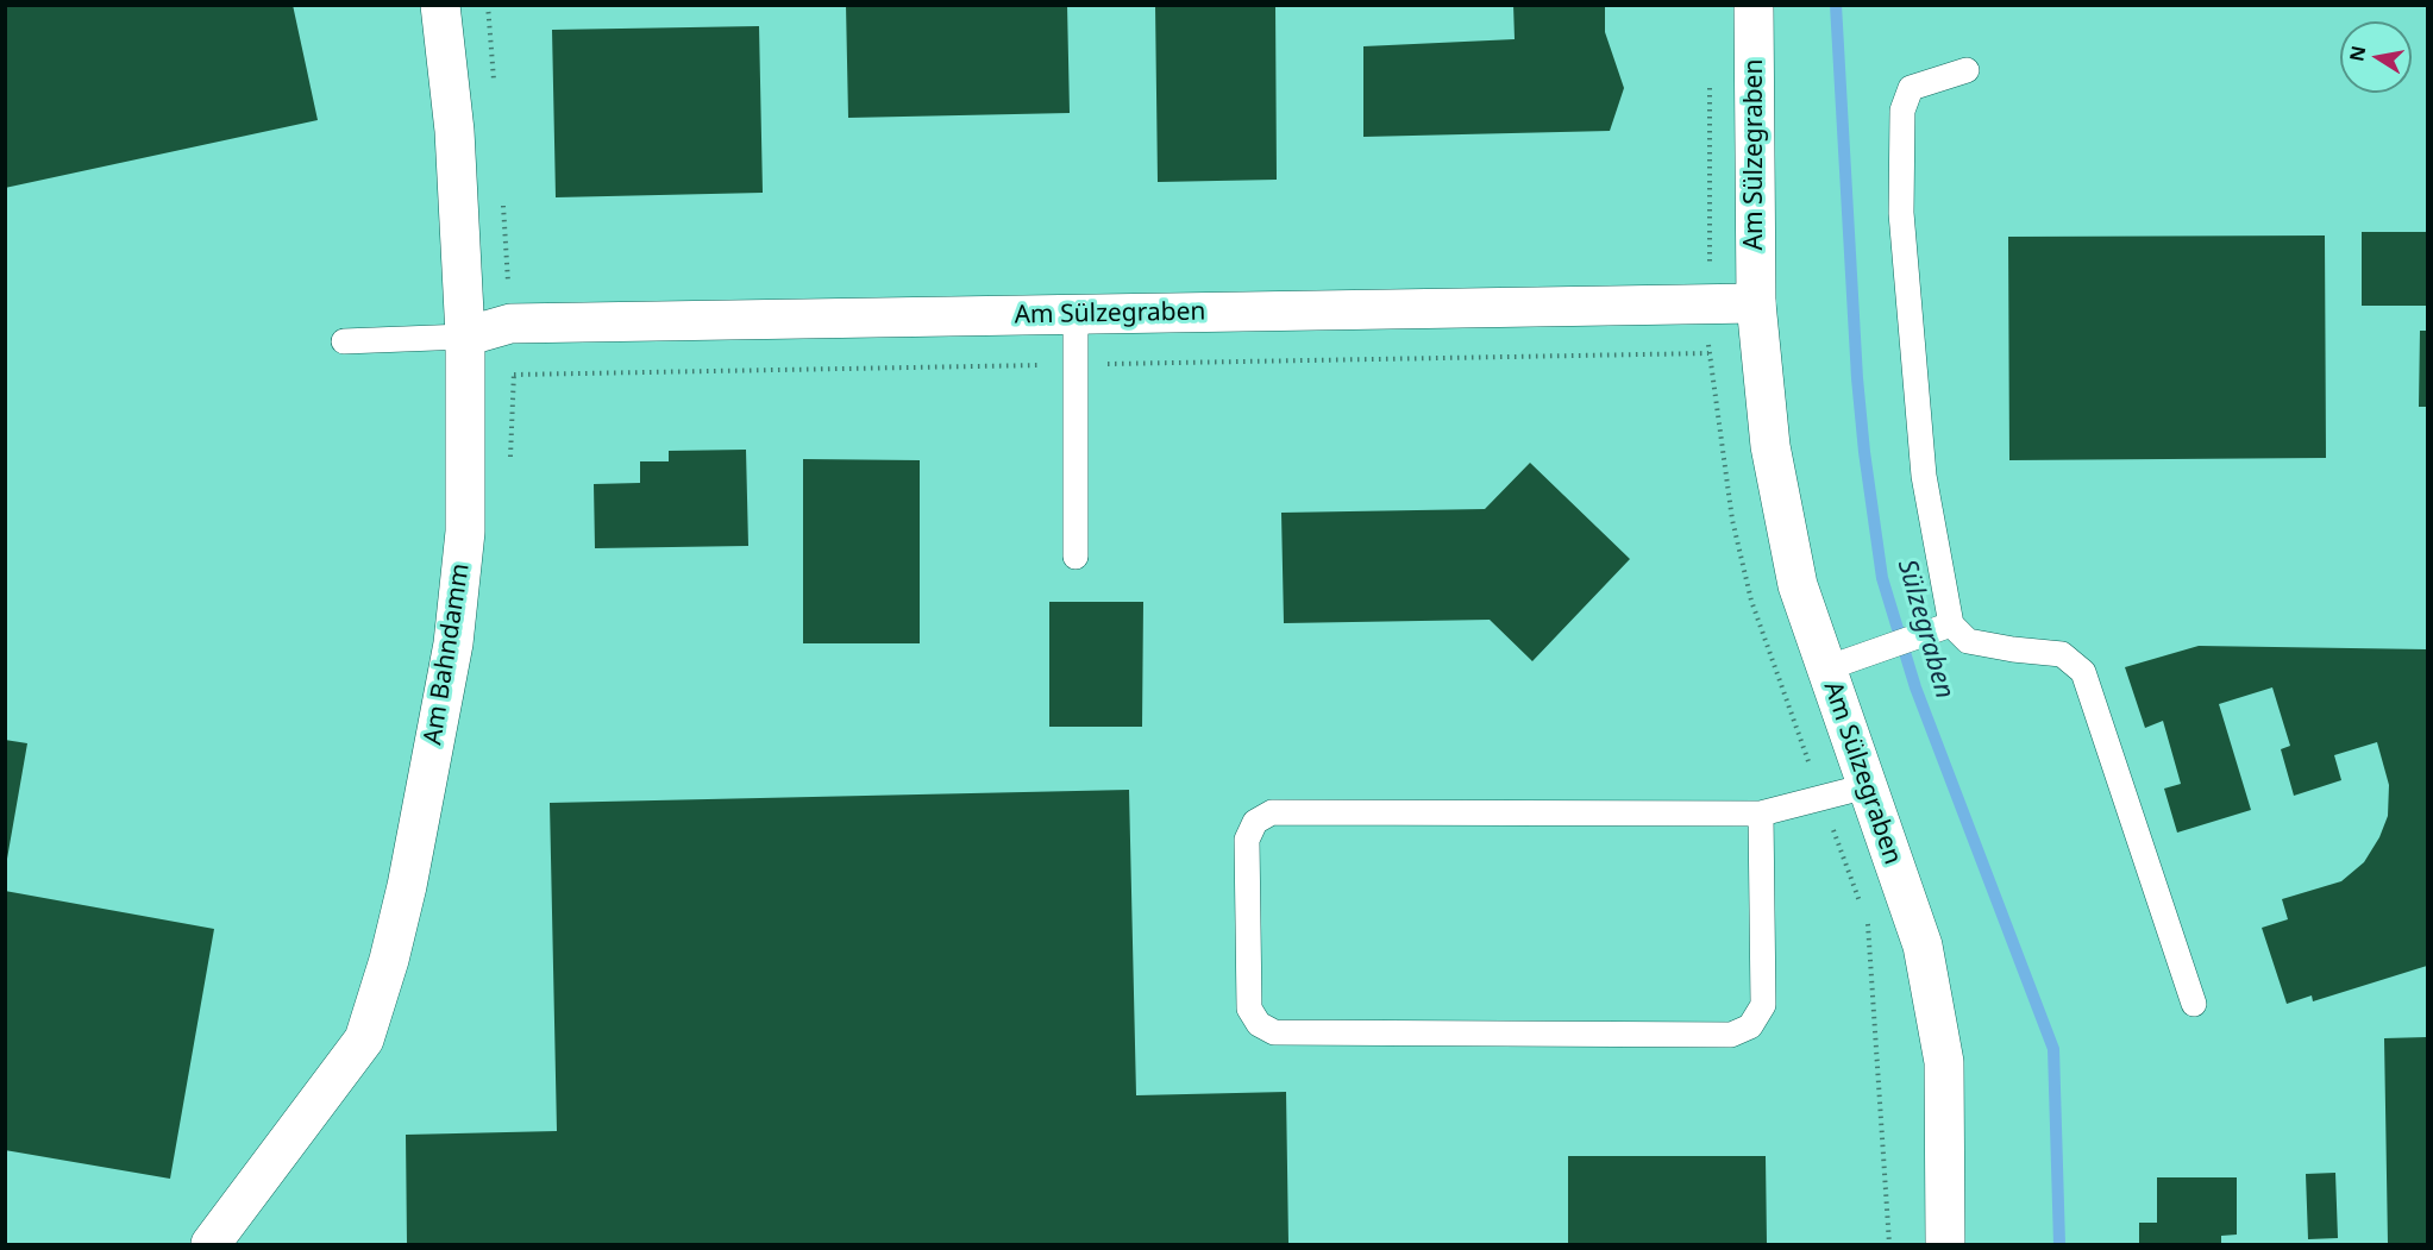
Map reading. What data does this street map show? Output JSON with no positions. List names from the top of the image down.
{
  "streets": {
    "street": ["Am Sülzegraben", "Am Bahndamm"]
  },
  "crossings": [
    ["Am Sülzegraben", "Am Bahndamm"]
  ],
  "water": ["Sülzegraben"],
  "north": "left"
}
